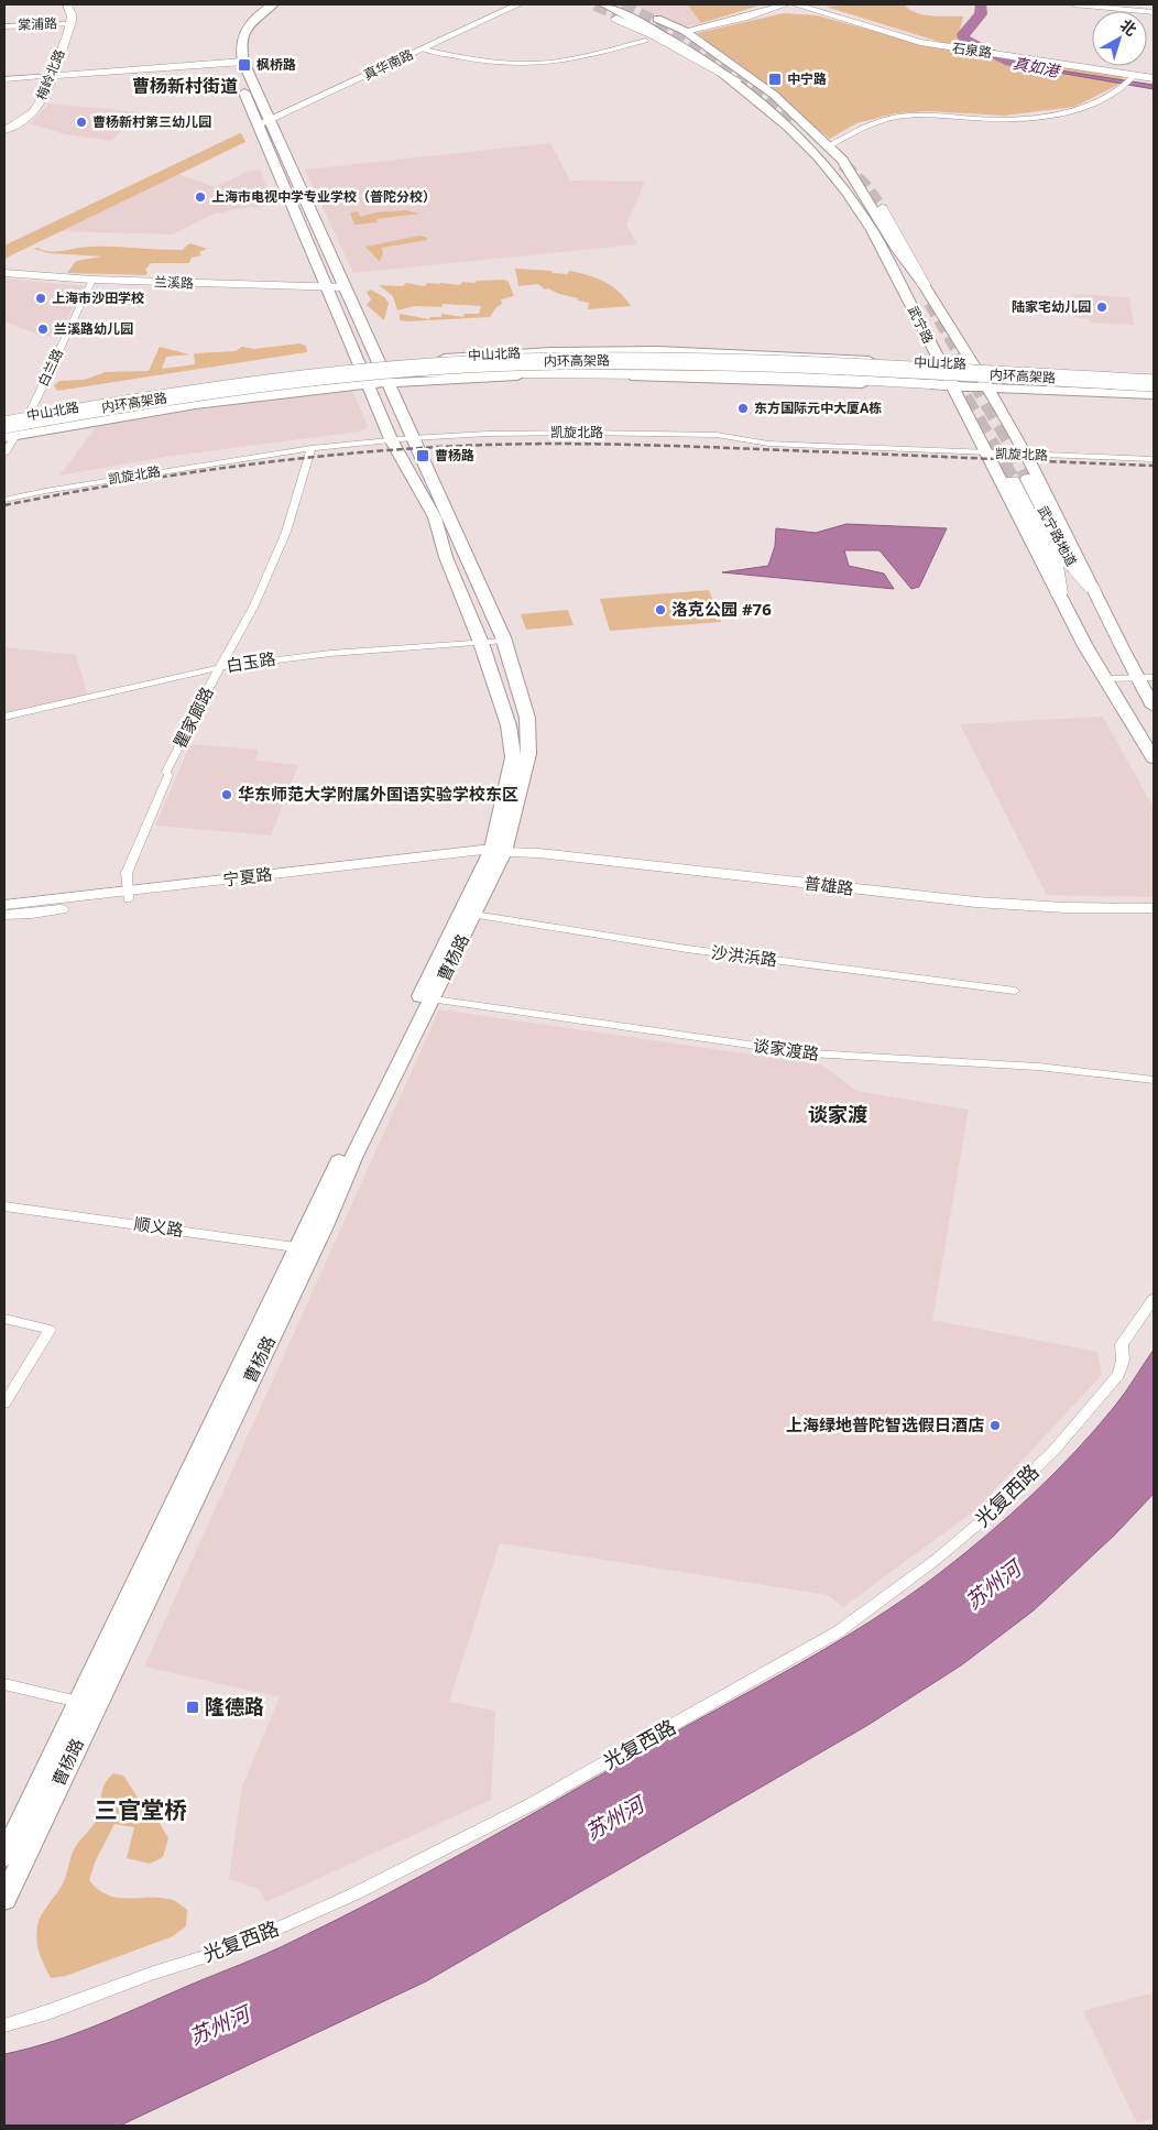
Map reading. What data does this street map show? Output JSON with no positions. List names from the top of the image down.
{
  "streets": {
    "highway": ["内环高架路", "武宁路地道"],
    "main road": ["武宁路", "中山北路", "曹杨路"],
    "street": [
      "棠浦路",
      "石泉路",
      "真华南路",
      "梅岭北路",
      "兰溪路",
      "白兰路",
      "凯旋北路",
      "白玉路",
      "瞿家廊路",
      "宁夏路",
      "普雄路",
      "沙洪浜路",
      "谈家渡路",
      "顺义路",
      "光复西路"
    ]
  },
  "crossings": [
    ["棠浦路", "梅岭北路"],
    ["真华南路", "曹杨路"],
    ["兰溪路", "白兰路"],
    ["兰溪路", "曹杨路"],
    ["武宁路", "中山北路"],
    ["武宁路", "凯旋北路"],
    ["武宁路", "武宁路地道"],
    ["中山北路", "内环高架路"],
    ["中山北路", "白兰路"],
    ["中山北路", "曹杨路"],
    ["内环高架路", "白兰路"],
    ["凯旋北路", "瞿家廊路"],
    ["凯旋北路", "曹杨路"],
    ["白玉路", "瞿家廊路"],
    ["白玉路", "曹杨路"],
    ["瞿家廊路", "宁夏路"],
    ["宁夏路", "普雄路"],
    ["宁夏路", "曹杨路"],
    ["普雄路", "曹杨路"],
    ["沙洪浜路", "曹杨路"],
    ["曹杨路", "谈家渡路"],
    ["曹杨路", "顺义路"]
  ],
  "districts": ["曹杨新村街道", "谈家渡", "三官堂桥"],
  "water": ["真如港", "苏州河"],
  "places": {
    "transit": [
      "枫桥路",
      "中宁路",
      "曹杨路",
      "隆德路"
    ],
    "other": [
      "曹杨新村第三幼儿园",
      "上海市电视中学专业学校（普陀分校）",
      "上海市沙田学校",
      "陆家宅幼儿园",
      "兰溪路幼儿园",
      "东方国际元中大厦A栋",
      "洛克公园 #76",
      "华东师范大学附属外国语实验学校东区",
      "上海绿地普陀智选假日酒店"
    ]
  },
  "north": "top right"
}
